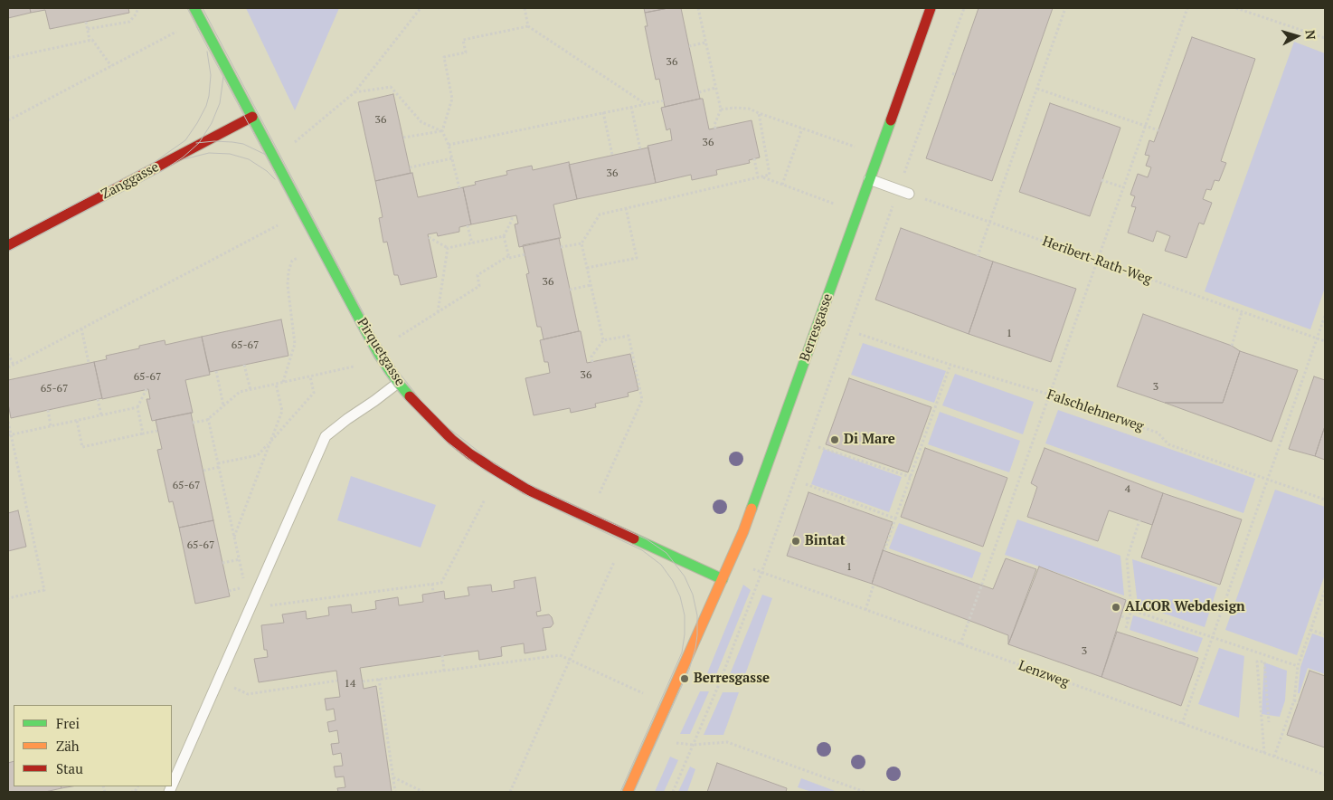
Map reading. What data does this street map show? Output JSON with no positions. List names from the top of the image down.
{
  "streets": {
    "street": ["Zanggasse", "Berresgasse", "Pirquetgasse"],
    "path": ["Heribert-Rath-Weg", "Falschlehnerweg", "Lenzweg"]
  },
  "crossings": [
    ["Zanggasse", "Pirquetgasse"],
    ["Berresgasse", "Pirquetgasse"]
  ],
  "places": [
    "Di Mare",
    "Bintat",
    "ALCOR Webdesign",
    "Berresgasse"
  ],
  "house_numbers": [
    "36",
    "36",
    "36",
    "36",
    "36",
    "1",
    "65-67",
    "36",
    "65-67",
    "3",
    "65-67",
    "65-67",
    "4",
    "65-67",
    "1",
    "3",
    "14"
  ],
  "legend": ["Frei", "Zäh", "Stau"],
  "north": "right"
}
